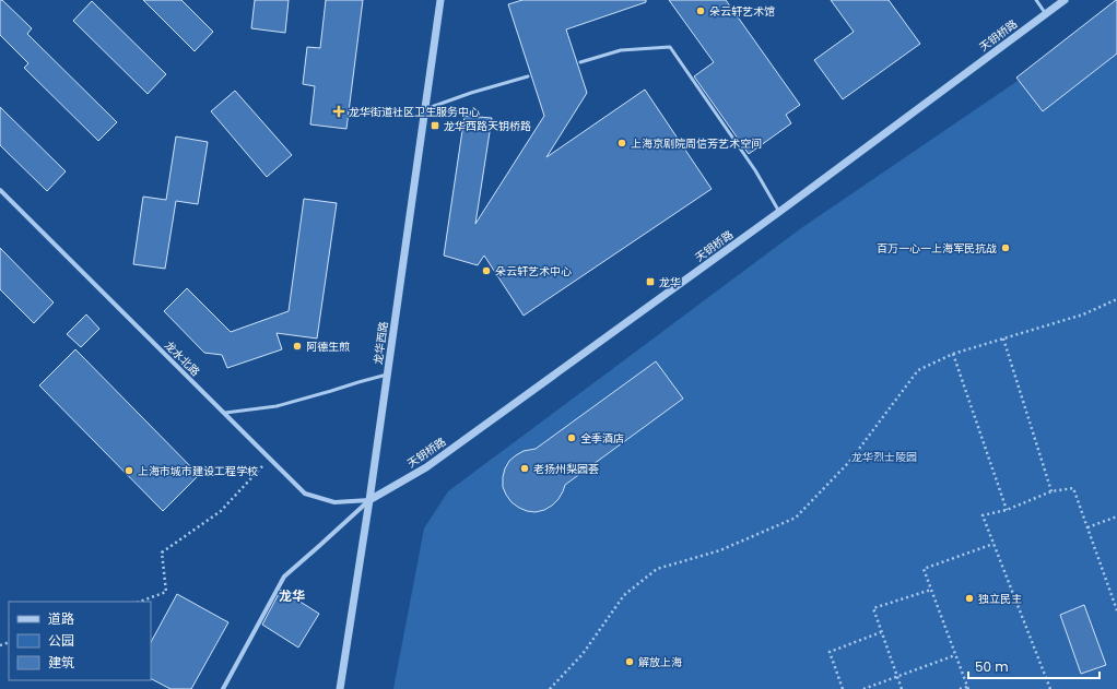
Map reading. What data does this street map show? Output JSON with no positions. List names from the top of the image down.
{
  "streets": {
    "street": ["天钥桥路", "龙华西路", "龙水北路"]
  },
  "crossings": [
    ["天钥桥路", "龙华西路"],
    ["天钥桥路", "龙水北路"],
    ["龙华西路", "龙水北路"]
  ],
  "districts": ["龙华"],
  "parks": ["龙华烈士陵园"],
  "places": {
    "other": [
      "朵云轩艺术馆",
      "上海京剧院周信芳艺术空间",
      "百万一心一上海军民抗战",
      "朵云轩艺术中心",
      "阿德生煎",
      "全季酒店",
      "老扬州梨园荟",
      "上海市城市建设工程学校",
      "独立民主",
      "解放上海"
    ],
    "health": ["龙华街道社区卫生服务中心"],
    "transit": ["龙华西路天钥桥路", "龙华"]
  },
  "legend": ["道路", "公园", "建筑"],
  "scale_bar": "50 m"
}
